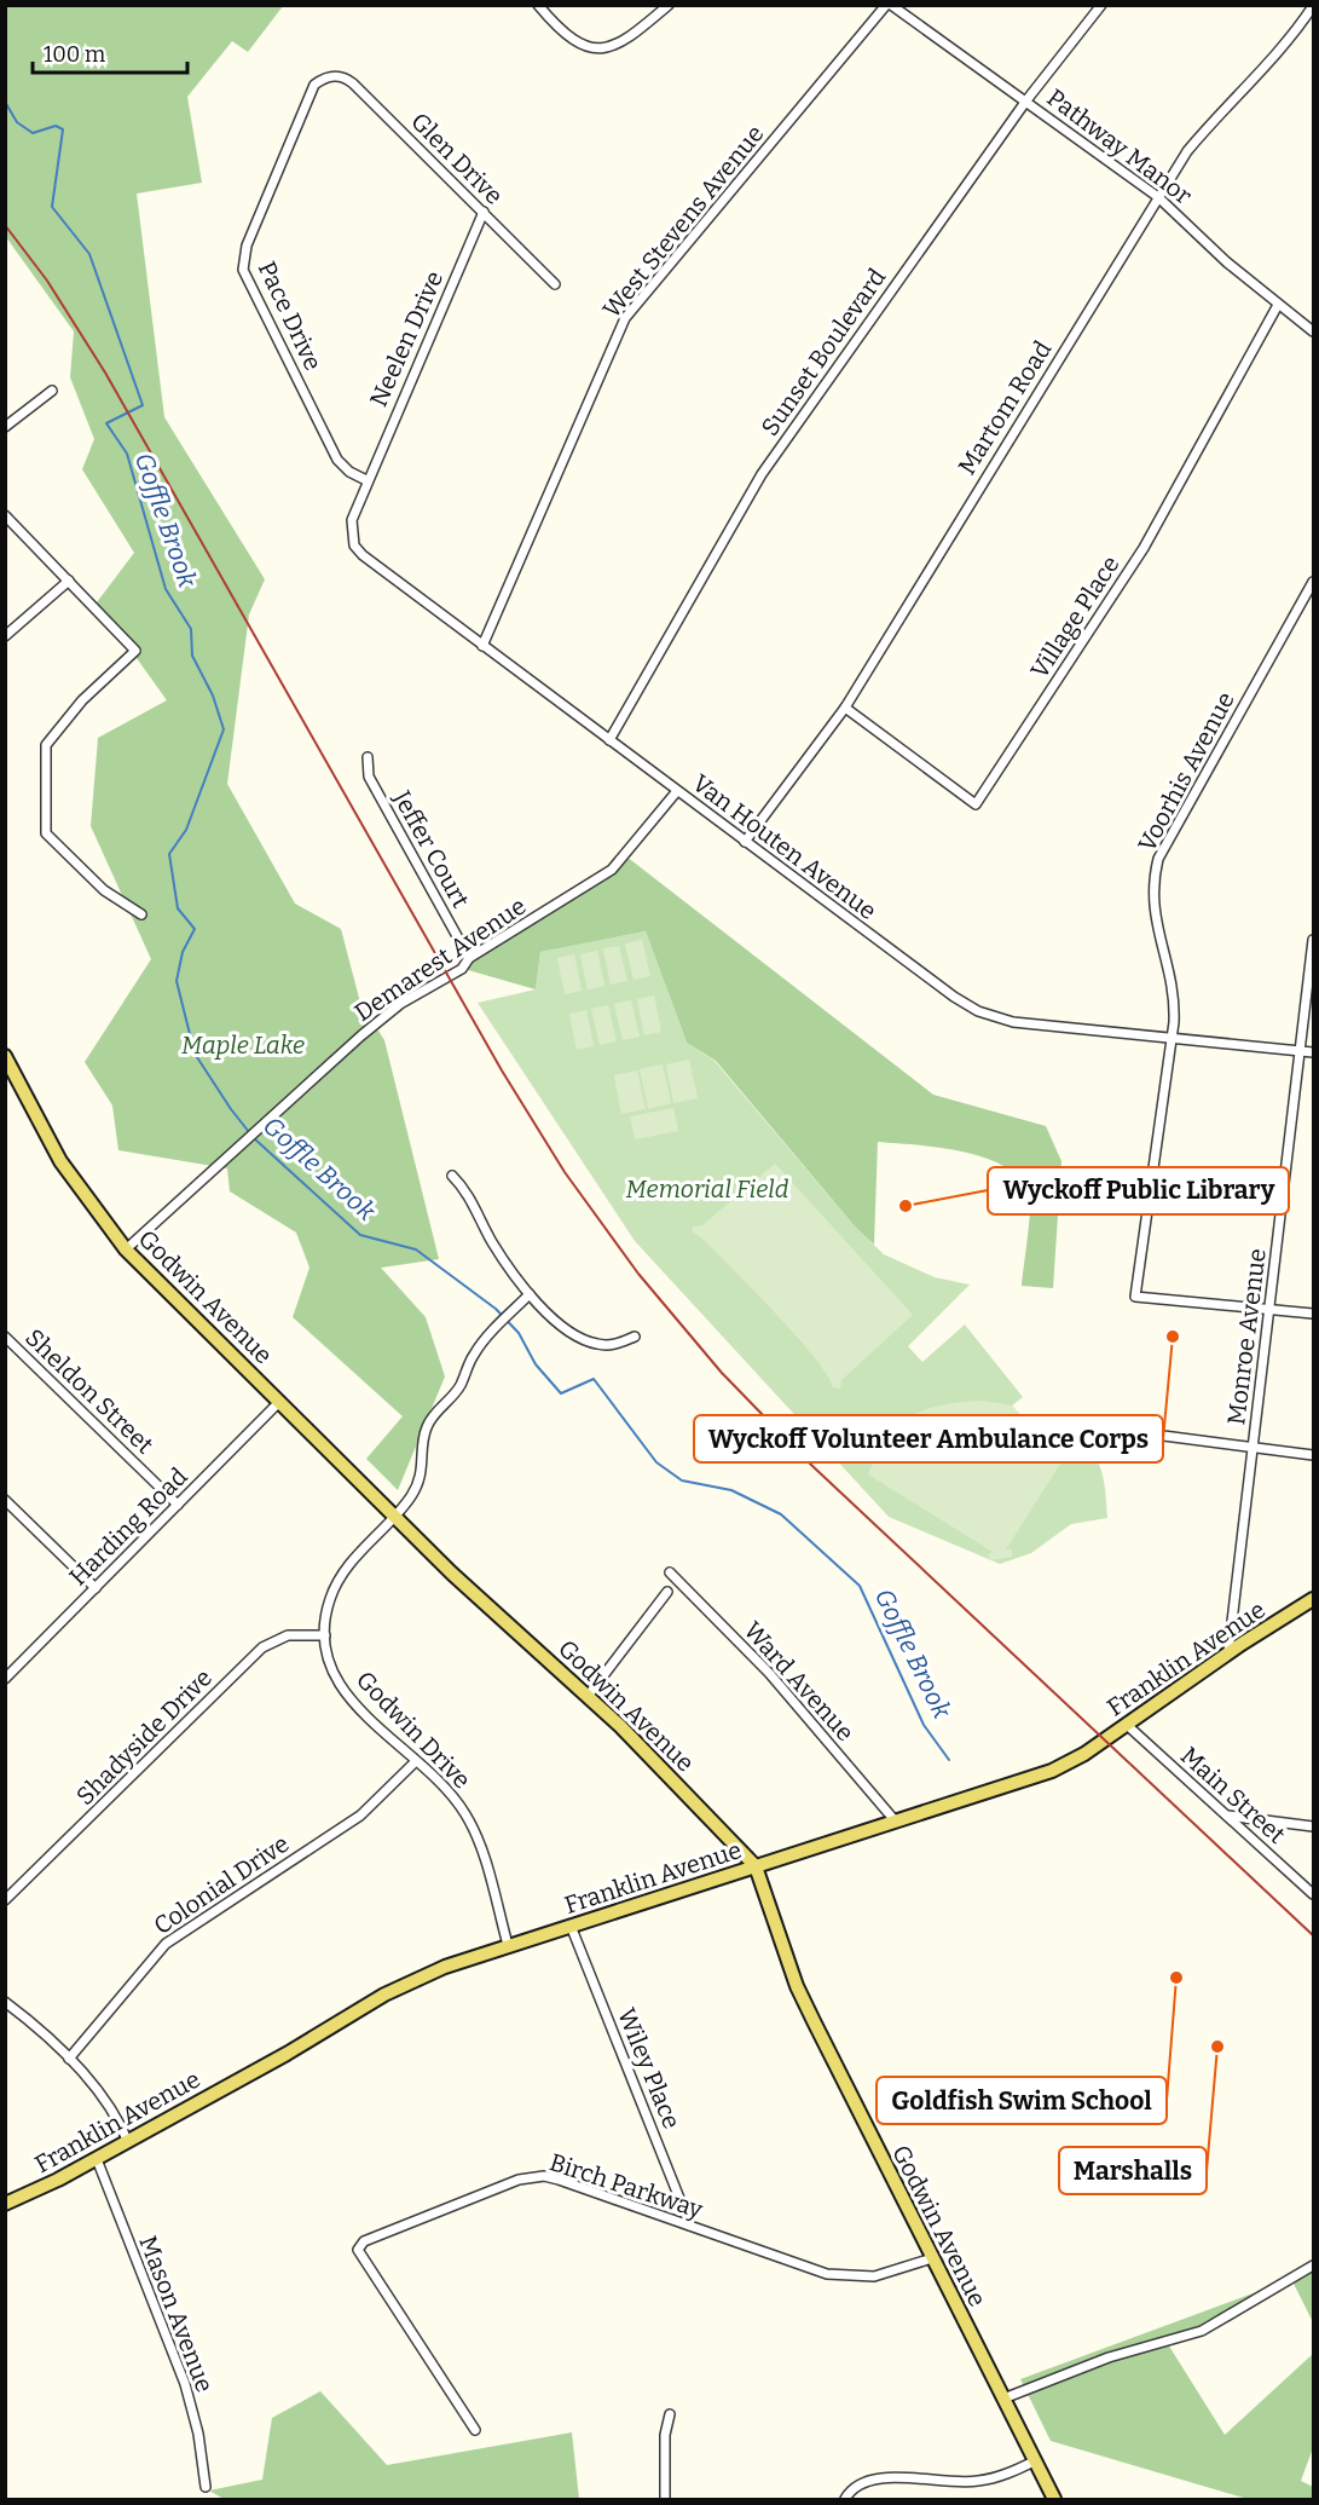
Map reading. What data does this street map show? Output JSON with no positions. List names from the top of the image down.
{
  "streets": {
    "main road": ["Godwin Avenue", "Franklin Avenue"],
    "street": [
      "Pathway Manor",
      "Glen Drive",
      "West Stevens Avenue",
      "Pace Drive",
      "Neelen Drive",
      "Sunset Boulevard",
      "Martom Road",
      "Village Place",
      "Voorhis Avenue",
      "Van Houten Avenue",
      "Jeffer Court",
      "Demarest Avenue",
      "Monroe Avenue",
      "Sheldon Street",
      "Harding Road",
      "Ward Avenue",
      "Godwin Drive",
      "Shadyside Drive",
      "Main Street",
      "Colonial Drive",
      "Wiley Place",
      "Birch Parkway",
      "Mason Avenue"
    ]
  },
  "crossings": [
    ["Pathway Manor", "West Stevens Avenue"],
    ["Pathway Manor", "Sunset Boulevard"],
    ["Pathway Manor", "Martom Road"],
    ["Pathway Manor", "Village Place"],
    ["Glen Drive", "Pace Drive"],
    ["Glen Drive", "Neelen Drive"],
    ["West Stevens Avenue", "Van Houten Avenue"],
    ["Pace Drive", "Neelen Drive"],
    ["Pace Drive", "Van Houten Avenue"],
    ["Neelen Drive", "Van Houten Avenue"],
    ["Sunset Boulevard", "Van Houten Avenue"],
    ["Martom Road", "Village Place"],
    ["Martom Road", "Van Houten Avenue"],
    ["Voorhis Avenue", "Van Houten Avenue"],
    ["Voorhis Avenue", "Monroe Avenue"],
    ["Van Houten Avenue", "Demarest Avenue"],
    ["Van Houten Avenue", "Monroe Avenue"],
    ["Jeffer Court", "Demarest Avenue"],
    ["Demarest Avenue", "Godwin Avenue"],
    ["Godwin Avenue", "Harding Road"],
    ["Godwin Avenue", "Franklin Avenue"],
    ["Godwin Avenue", "Godwin Drive"],
    ["Godwin Avenue", "Birch Parkway"],
    ["Monroe Avenue", "Franklin Avenue"],
    ["Sheldon Street", "Harding Road"],
    ["Franklin Avenue", "Ward Avenue"],
    ["Franklin Avenue", "Godwin Drive"],
    ["Franklin Avenue", "Main Street"],
    ["Franklin Avenue", "Wiley Place"],
    ["Franklin Avenue", "Mason Avenue"],
    ["Godwin Drive", "Shadyside Drive"],
    ["Godwin Drive", "Colonial Drive"],
    ["Wiley Place", "Birch Parkway"]
  ],
  "water": ["Goffle Brook"],
  "parks": ["Maple Lake", "Memorial Field"],
  "places": [
    "Wyckoff Public Library",
    "Wyckoff Volunteer Ambulance Corps",
    "Goldfish Swim School",
    "Marshalls"
  ],
  "scale_bar": "100 m"
}
